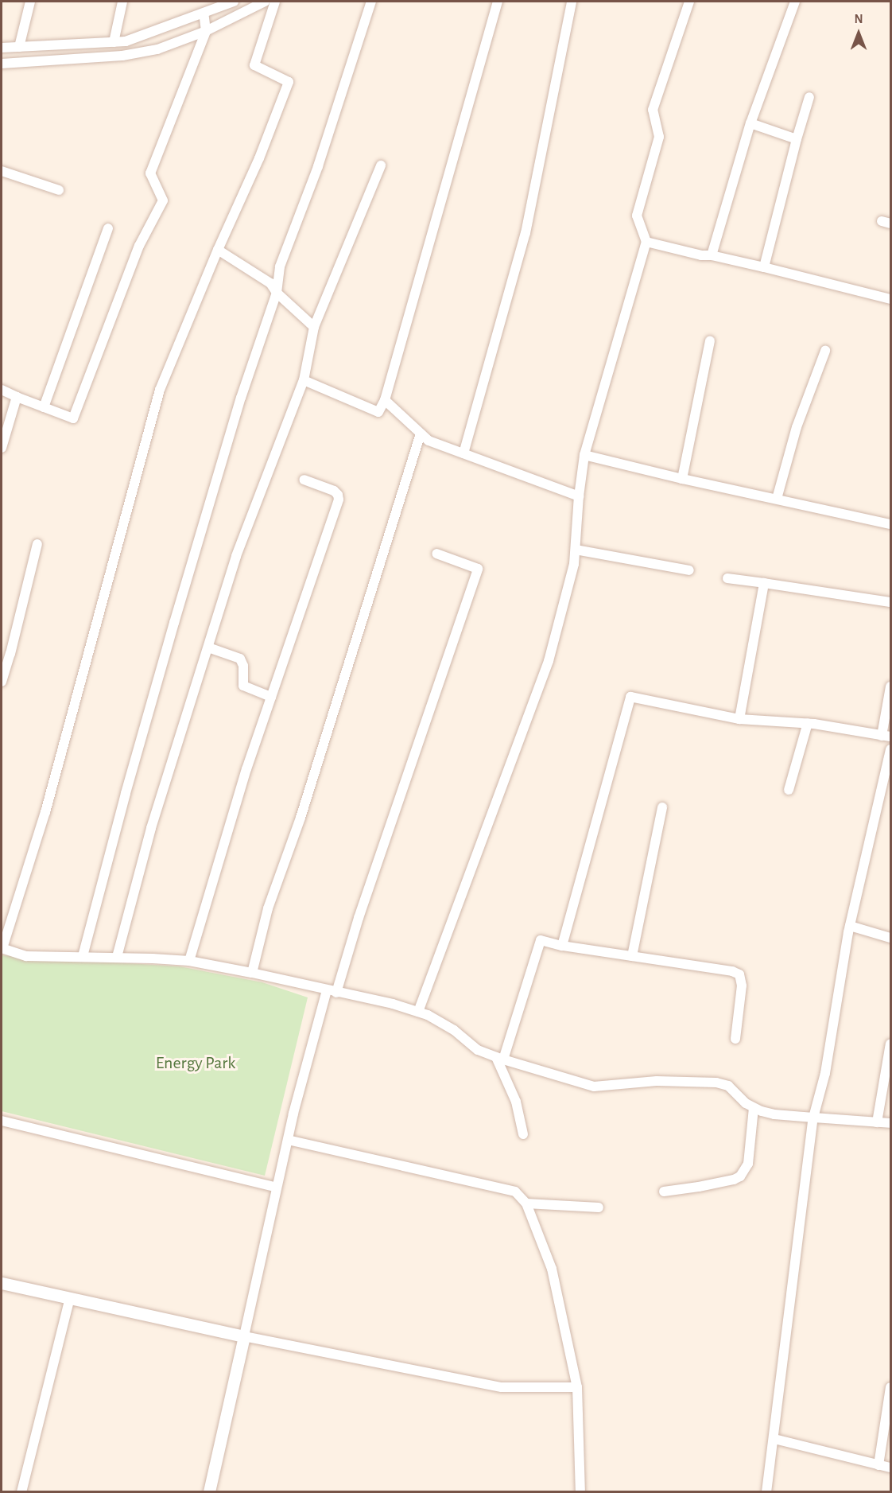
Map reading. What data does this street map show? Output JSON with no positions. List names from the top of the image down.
{
  "parks": ["Energy Park"],
  "north": "top"
}
